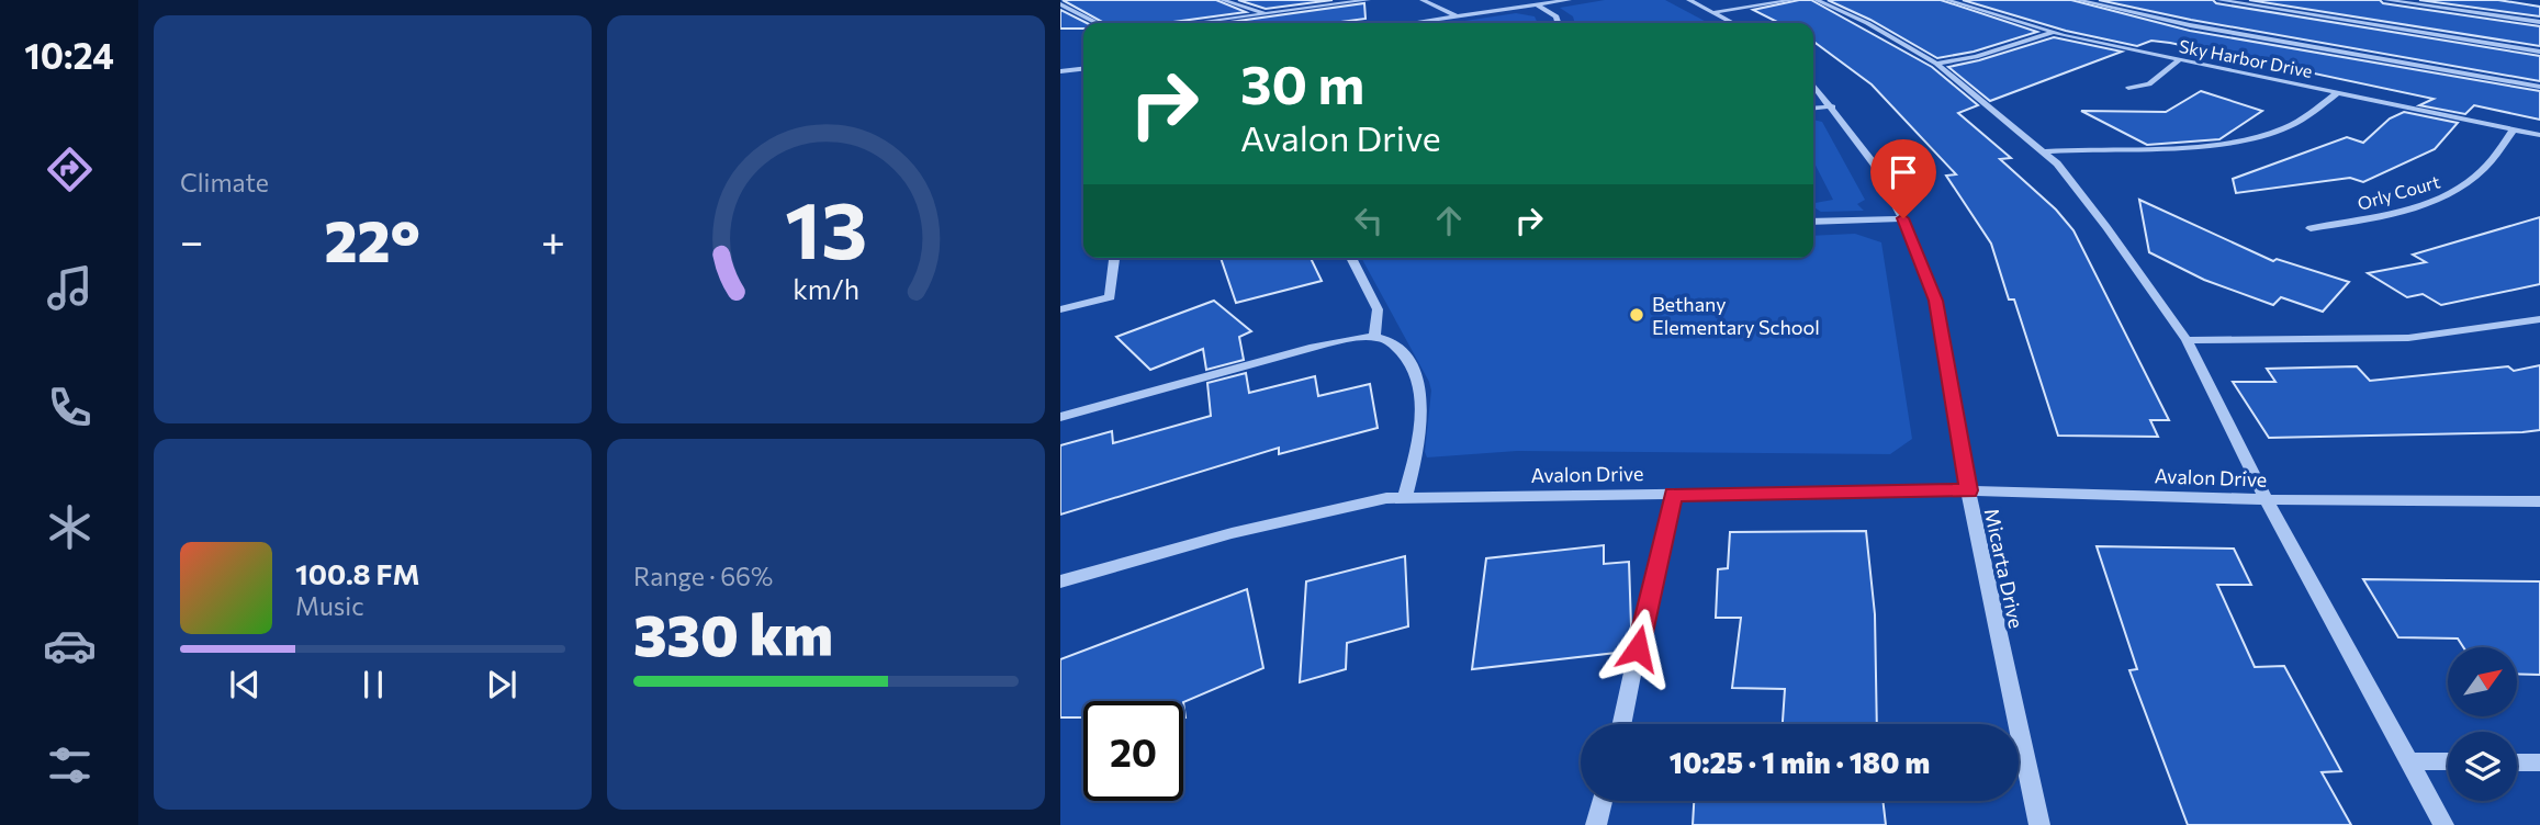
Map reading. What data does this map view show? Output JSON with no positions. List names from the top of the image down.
{
  "streets": {
    "street": [
      "Sky Harbor Drive",
      "Orly Court",
      "Avalon Drive",
      "Micarta Drive"
    ]
  },
  "crossings": [
    ["Sky Harbor Drive", "Orly Court"],
    ["Avalon Drive", "Micarta Drive"]
  ],
  "places": ["Bethany Elementary School"],
  "north": "top right",
  "page": {
    "tabs": "10:24",
    "tile": [
      "Climate",
      ["Range · 66%", "330 km"]
    ],
    "turn": ["30 m", "Avalon Drive"],
    "heat": ["−", "22°", "+"],
    "song": ["100.8 FM", "Music"],
    "limit": "20",
    "trip": "10:25 · 1 min · 180 m",
    "gauge": ["13", "km/h"]
  }
}
